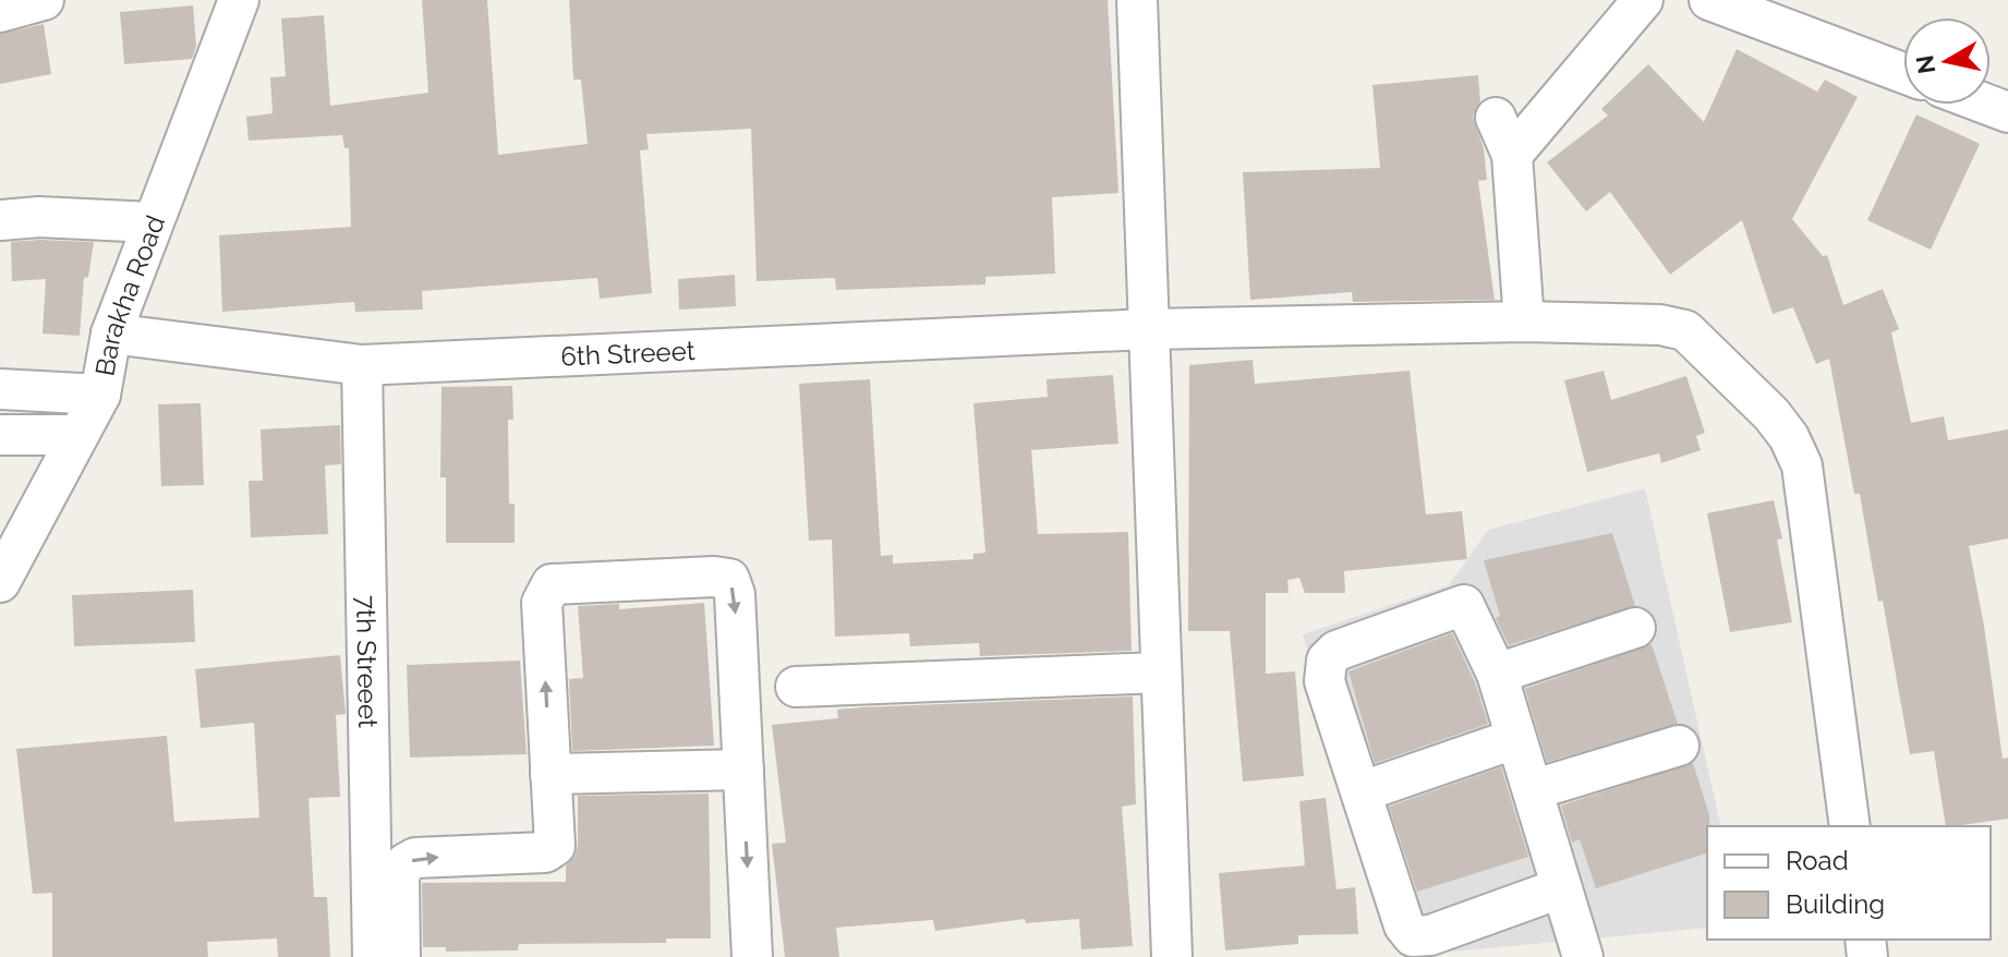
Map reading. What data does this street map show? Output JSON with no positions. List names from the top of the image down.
{
  "streets": {
    "street": ["Barakha Road", "6th Streeet", "7th Streeet"]
  },
  "crossings": [
    ["Barakha Road", "6th Streeet"],
    ["6th Streeet", "7th Streeet"]
  ],
  "legend": ["Road", "Building"],
  "north": "left"
}
